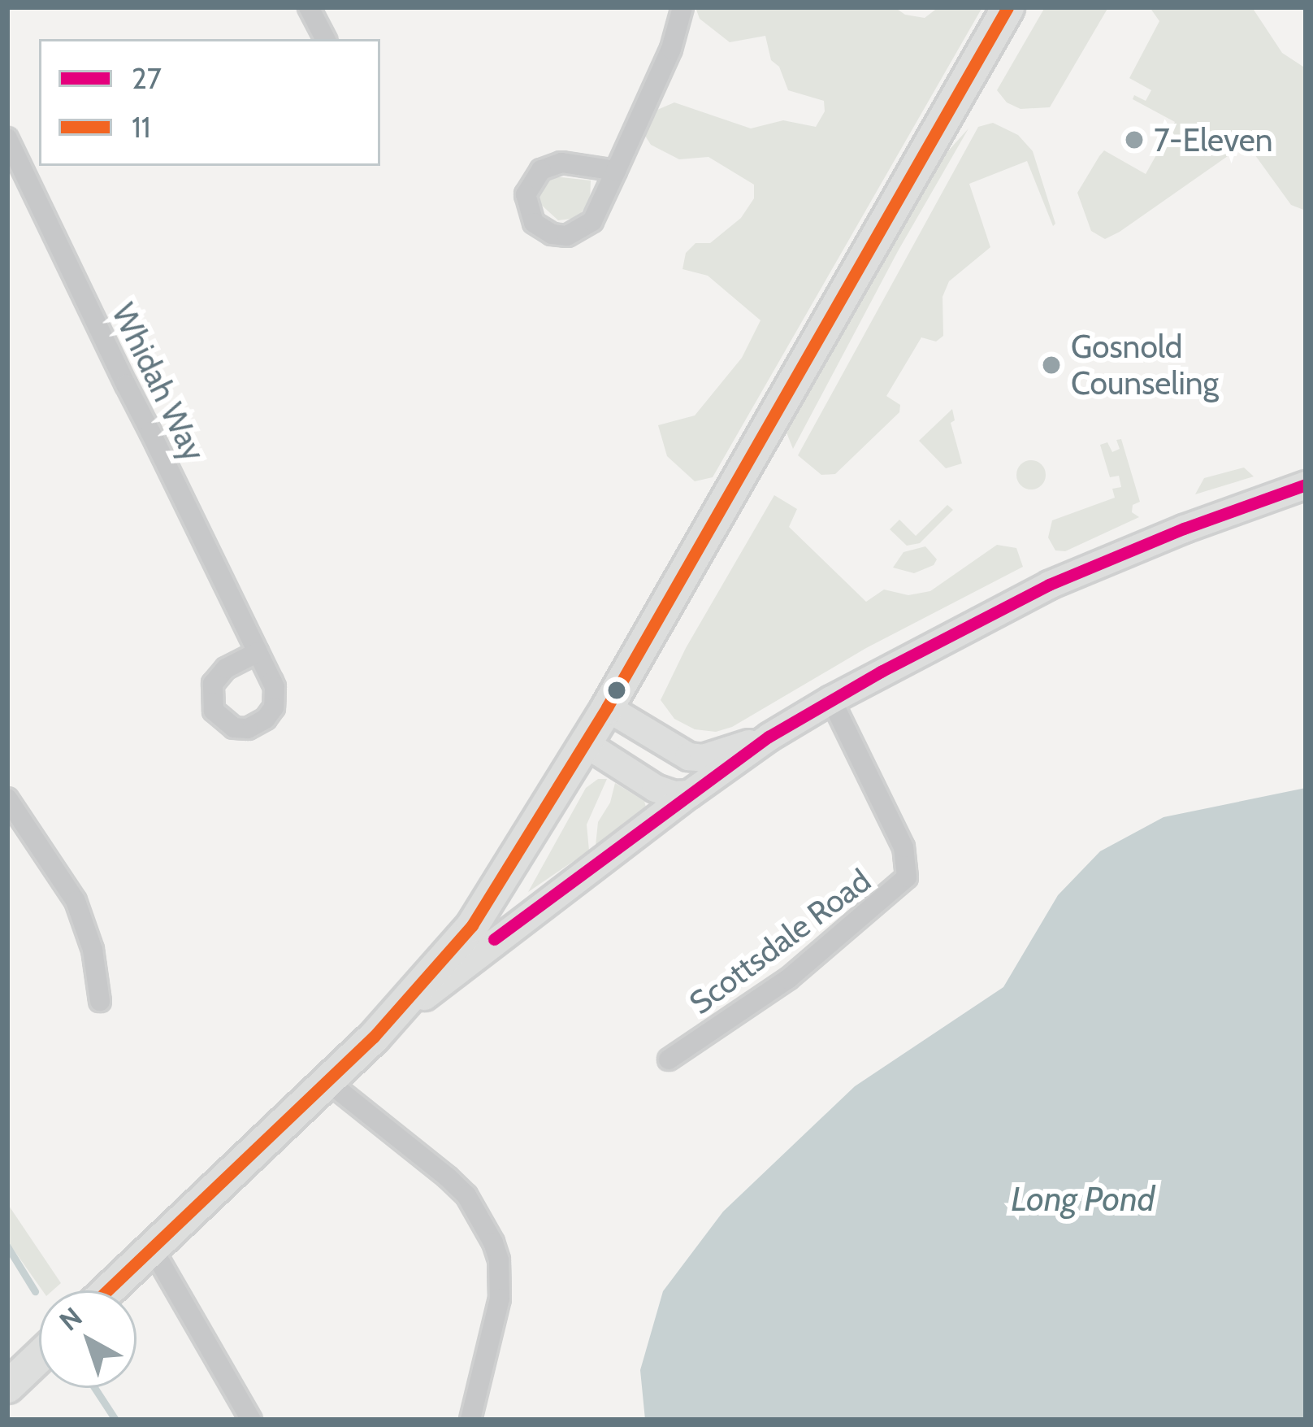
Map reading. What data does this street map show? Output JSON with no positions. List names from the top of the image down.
{
  "streets": {
    "street": ["Whidah Way", "Scottsdale Road"]
  },
  "water": ["Long Pond"],
  "places": ["7-Eleven", "Gosnold Counseling"],
  "lines": ["transit line 11", "transit line 27"],
  "legend": ["27", "11"],
  "north": "top left"
}
